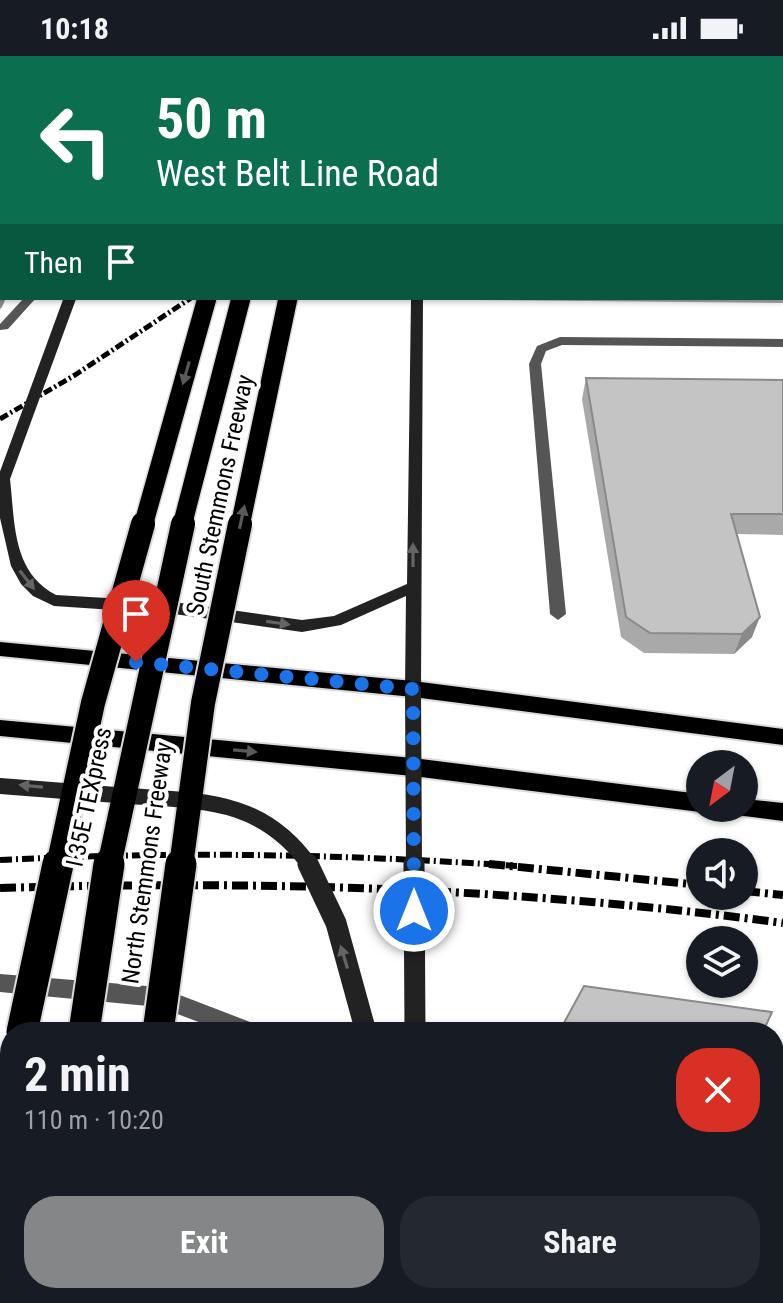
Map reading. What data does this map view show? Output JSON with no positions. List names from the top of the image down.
{
  "streets": {
    "highway": ["South Stemmons Freeway", "I 35E TEXpress", "North Stemmons Freeway"]
  },
  "crossings": [
    ["South Stemmons Freeway", "North Stemmons Freeway"]
  ],
  "north": "bottom left",
  "page": {
    "status": "10:18",
    "turn": ["50 m", "West Belt Line Road"],
    "then": "Then",
    "heading": ["2 min", "110 m · 10:20"],
    "buttons": ["Exit", "Share"]
  }
}
